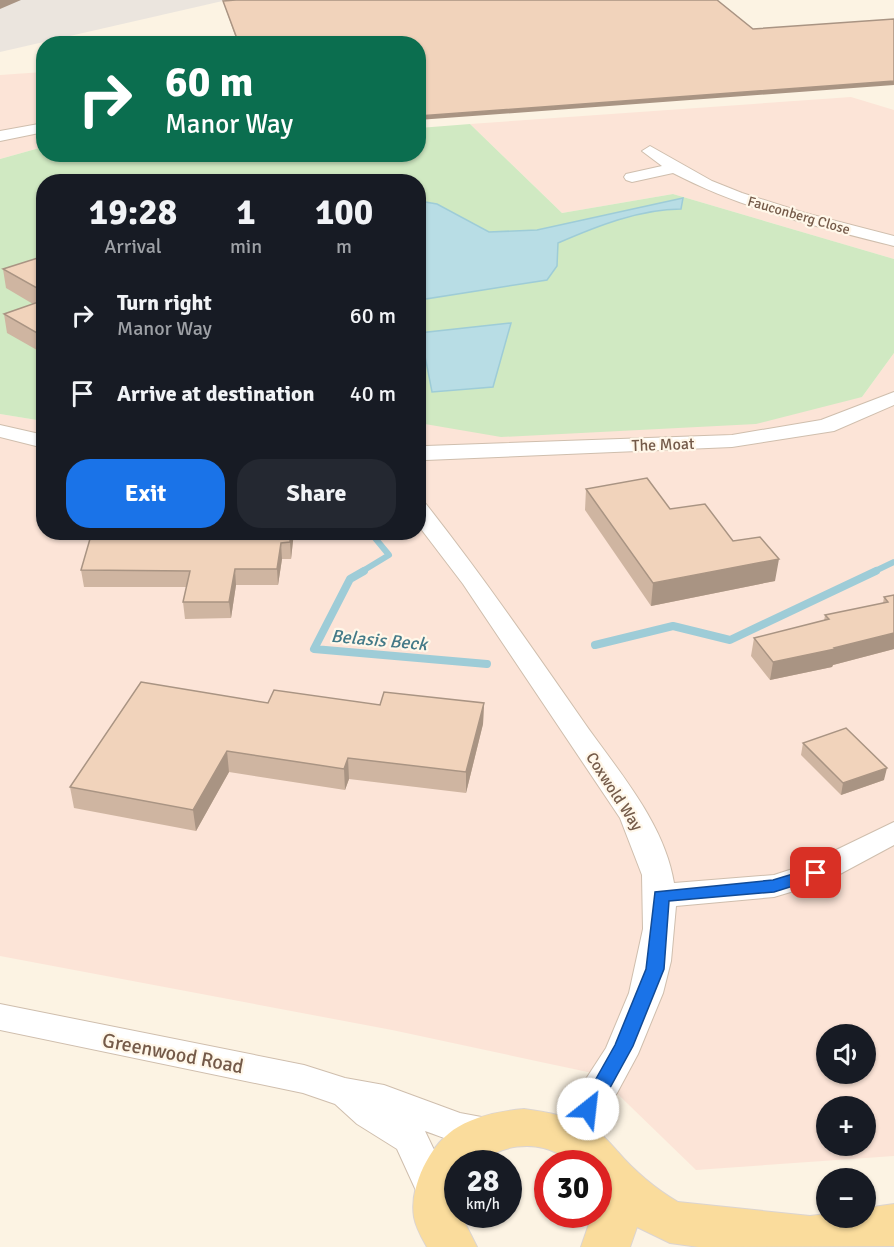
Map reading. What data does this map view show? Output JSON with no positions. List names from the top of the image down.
{
  "streets": {
    "street": [
      "Fauconberg Close",
      "The Moat",
      "Coxwold Way",
      "Greenwood Road"
    ]
  },
  "water": ["Belasis Beck"],
  "page": {
    "turn": ["60 m", "Manor Way"],
    "eta": [
      "19:28",
      "Arrival",
      "1",
      "min",
      "100",
      "m"
    ],
    "list": [
      {
        "name": "Turn right",
        "note": "Manor Way",
        "value": "60 m"
      },
      {
        "name": "Arrive at destination",
        "value": "40 m"
      }
    ],
    "buttons": ["Exit", "Share"],
    "map_buttons": ["+", "−"],
    "speed": "28 km/h",
    "limit": "30"
  }
}
